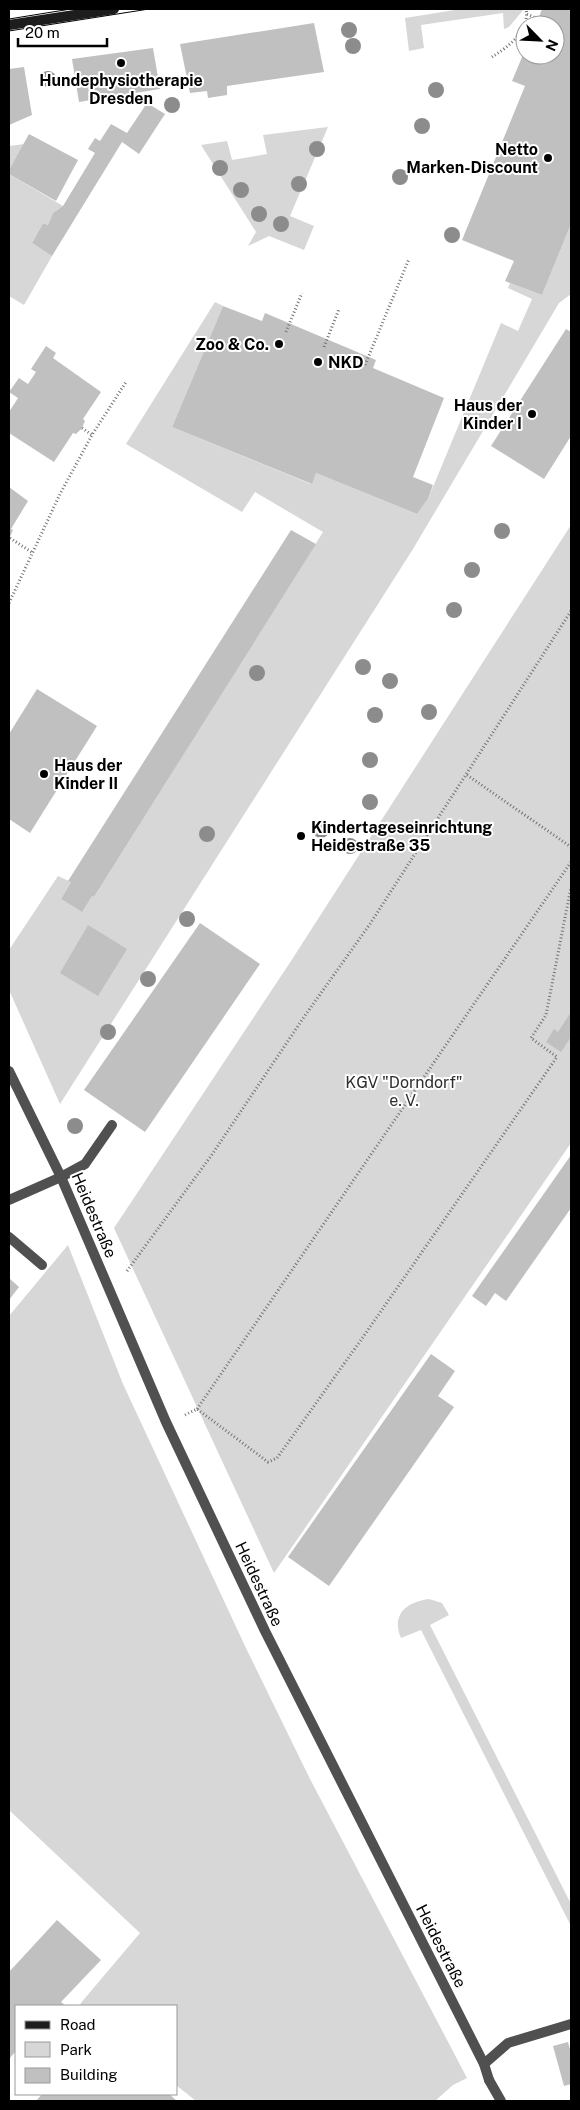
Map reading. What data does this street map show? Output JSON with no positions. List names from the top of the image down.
{
  "streets": {
    "street": ["Heidestraße"]
  },
  "parks": ["KGV \"Dorndorf\" e. V."],
  "places": [
    "Hundephysiotherapie Dresden",
    "Netto Marken-Discount",
    "Zoo & Co.",
    "NKD",
    "Haus der Kinder I",
    "Haus der Kinder II",
    "Kindertageseinrichtung Heidestraße 35"
  ],
  "legend": ["Road", "Park", "Building"],
  "scale_bar": "20 m",
  "north": "bottom right"
}
